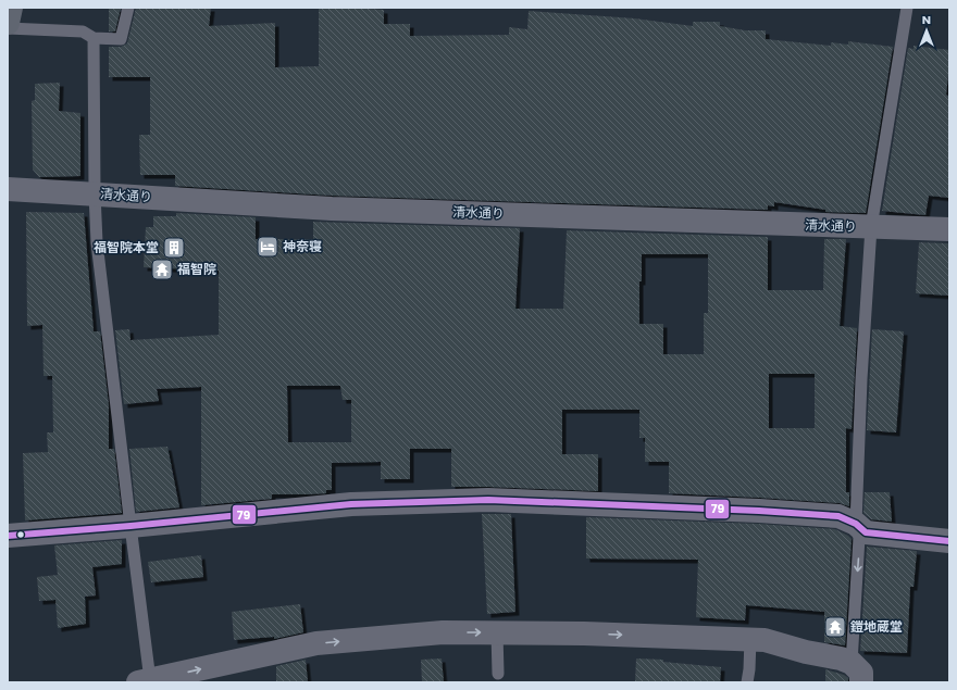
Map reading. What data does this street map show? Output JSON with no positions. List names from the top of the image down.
{
  "streets": {
    "street": ["清水通り"]
  },
  "places": {
    "hotel": ["神奈寝"],
    "building": ["福智院本堂"],
    "temple": ["福智院", "鎧地蔵堂"]
  },
  "lines": ["transit line 79"],
  "north": "top"
}
